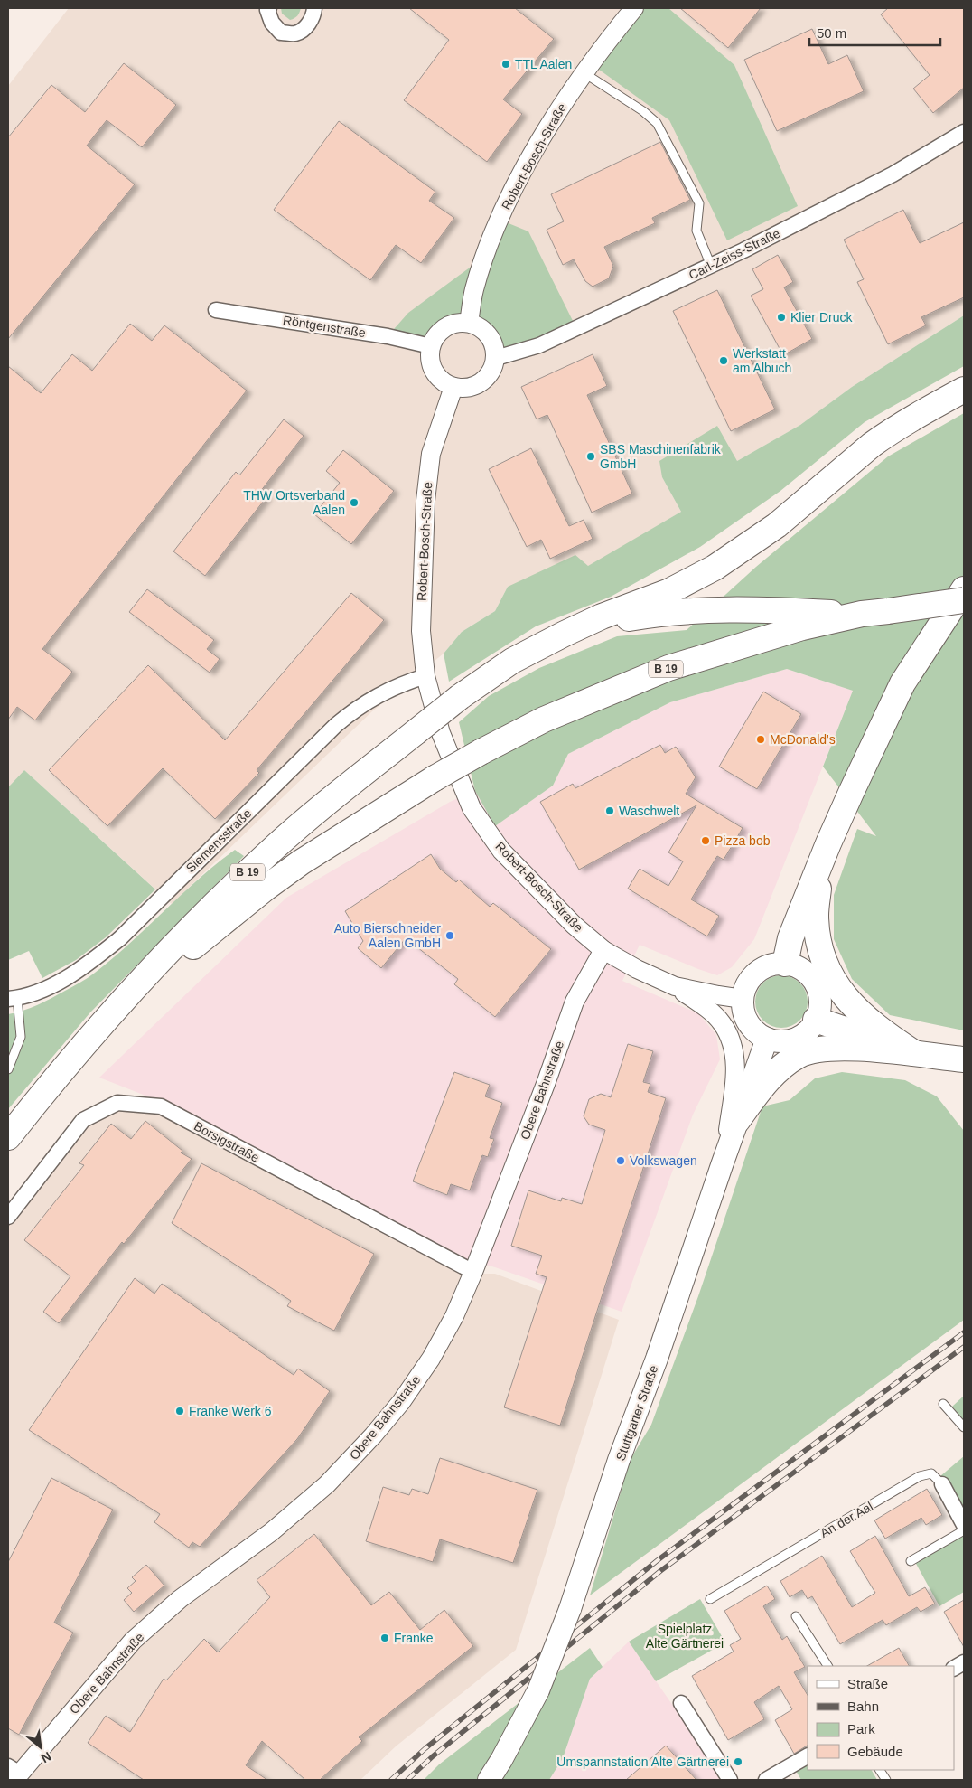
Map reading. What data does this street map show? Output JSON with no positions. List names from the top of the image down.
{
  "streets": {
    "highway": ["B 19"],
    "main road": ["Stuttgarter Straße"],
    "street": [
      "Robert-Bosch-Straße",
      "Carl-Zeiss-Straße",
      "Röntgenstraße",
      "Siemensstraße",
      "Obere Bahnstraße",
      "Borsigstraße",
      "An der Aal"
    ]
  },
  "crossings": [
    ["Robert-Bosch-Straße", "Carl-Zeiss-Straße"],
    ["Robert-Bosch-Straße", "Röntgenstraße"],
    ["Robert-Bosch-Straße", "Siemensstraße"],
    ["Robert-Bosch-Straße", "Obere Bahnstraße"],
    ["Robert-Bosch-Straße", "Stuttgarter Straße"],
    ["Carl-Zeiss-Straße", "Röntgenstraße"],
    ["Obere Bahnstraße", "Borsigstraße"]
  ],
  "parks": ["Spielplatz Alte Gärtnerei"],
  "places": [
    "TTL Aalen",
    "Klier Druck",
    "Werkstatt am Albuch",
    "SBS Maschinenfabrik GmbH",
    "THW Ortsverband Aalen",
    "McDonald's",
    "Waschwelt",
    "Pizza bob",
    "Auto Bierschneider Aalen GmbH",
    "Volkswagen",
    "Franke Werk 6",
    "Franke",
    "Umspannstation Alte Gärtnerei"
  ],
  "legend": [
    "Straße",
    "Bahn",
    "Park",
    "Gebäude"
  ],
  "scale_bar": "50 m",
  "north": "bottom right"
}
